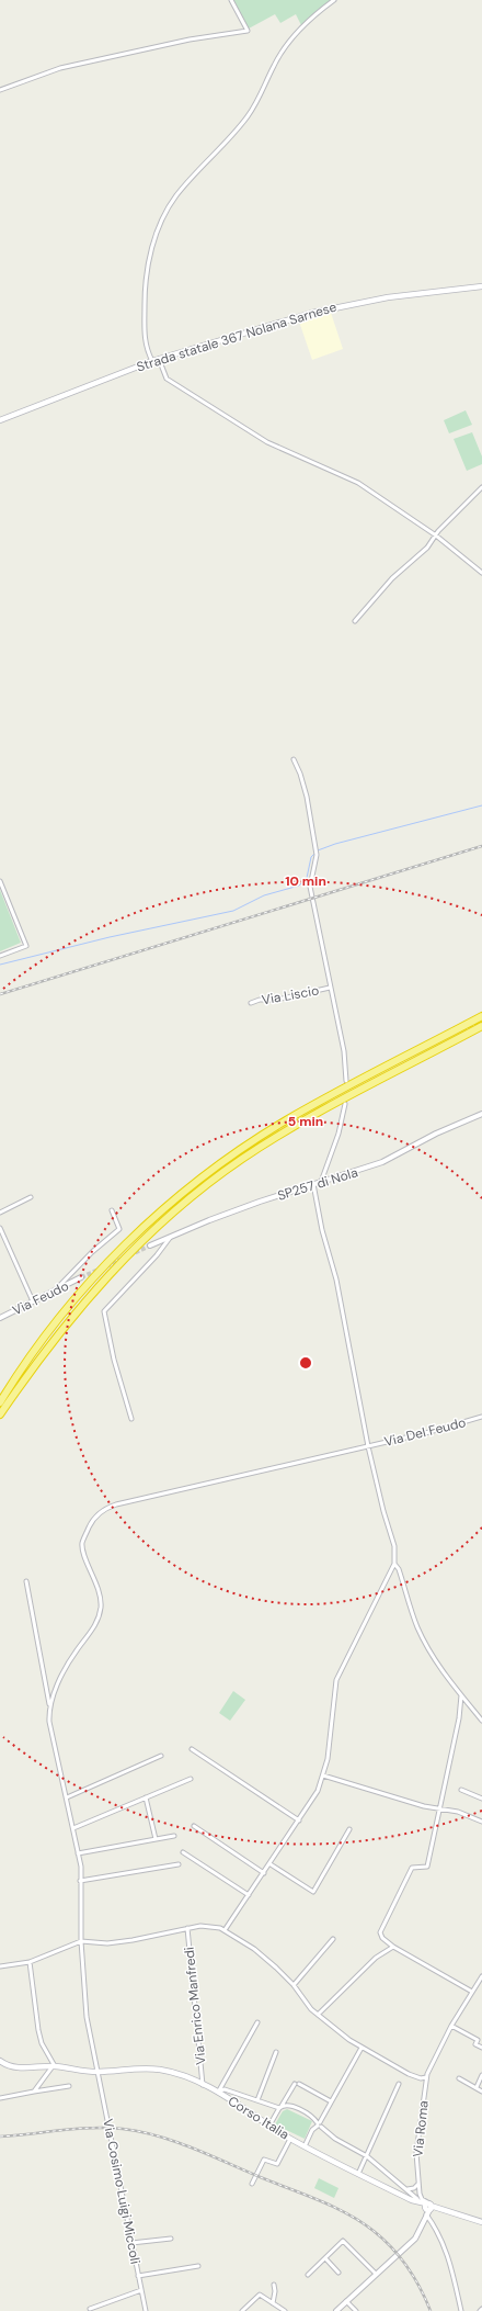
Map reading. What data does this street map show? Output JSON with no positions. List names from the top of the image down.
{
  "streets": {
    "main road": ["Strada statale 367 Nolana Sarnese", "Corso Italia"],
    "street": [
      "Via Liscio",
      "SP257 di Nola",
      "Via Feudo",
      "Via Del Feudo",
      "Via Enrico Manfredi",
      "Via Roma",
      "Via Cosimo Luigi Miccoli"
    ]
  },
  "crossings": [
    ["Via Del Feudo", "Via Cosimo Luigi Miccoli"],
    ["Via Enrico Manfredi", "Corso Italia"],
    ["Corso Italia", "Via Cosimo Luigi Miccoli"]
  ],
  "rings": ["10 min", "5 min"]
}
